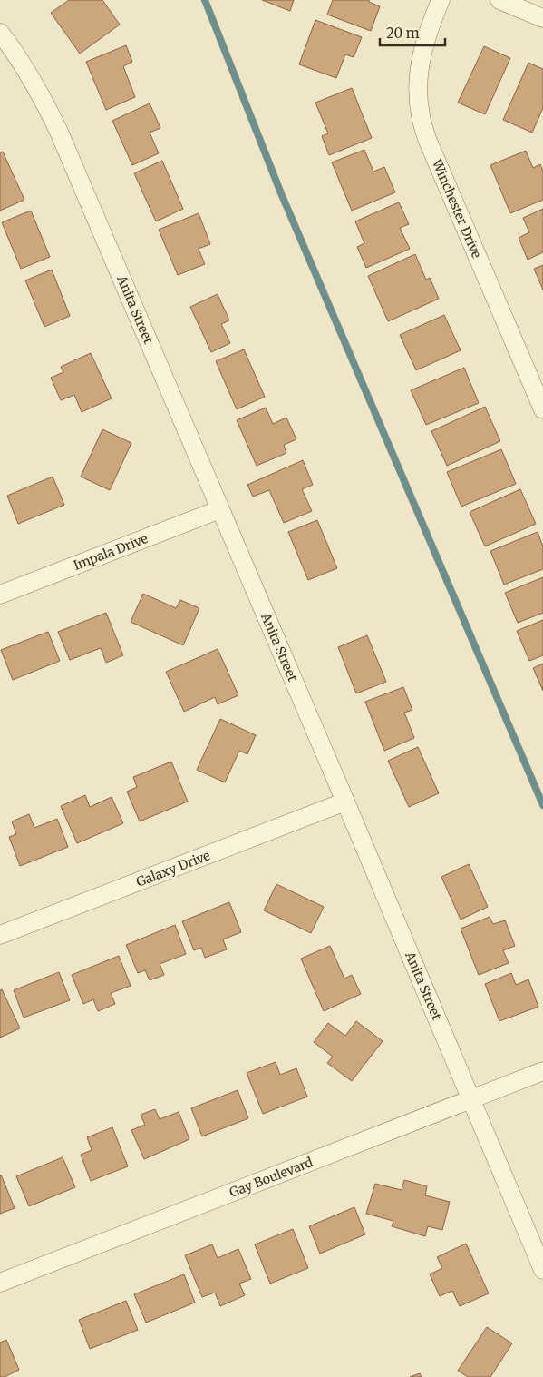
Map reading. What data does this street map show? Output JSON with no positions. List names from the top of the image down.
{
  "streets": {
    "street": [
      "Winchester Drive",
      "Anita Street",
      "Impala Drive",
      "Galaxy Drive",
      "Gay Boulevard"
    ]
  },
  "crossings": [
    ["Anita Street", "Impala Drive"],
    ["Anita Street", "Galaxy Drive"],
    ["Anita Street", "Gay Boulevard"]
  ],
  "scale_bar": "20 m"
}
